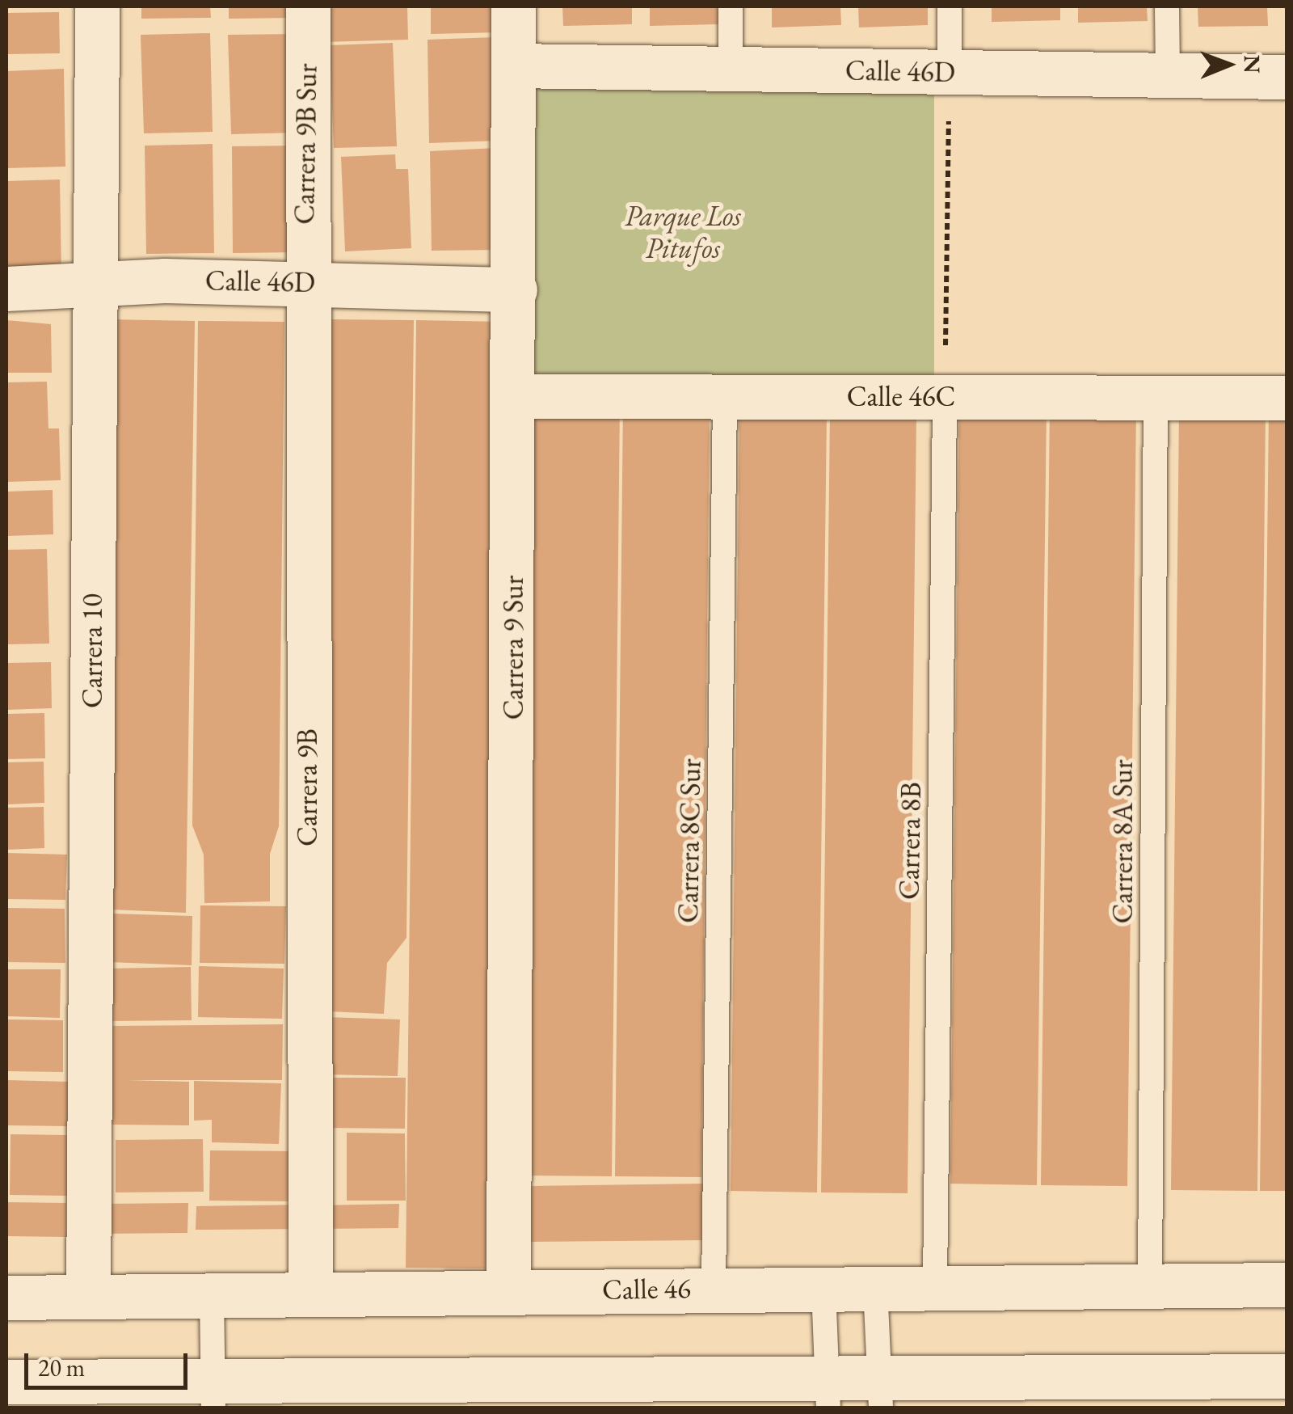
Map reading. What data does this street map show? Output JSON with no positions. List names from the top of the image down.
{
  "streets": {
    "street": [
      "Calle 46D",
      "Carrera 9B Sur",
      "Calle 46C",
      "Carrera 9 Sur",
      "Carrera 10",
      "Carrera 9B",
      "Calle 46"
    ],
    "lane": ["Carrera 8C Sur", "Carrera 8B", "Carrera 8A Sur"]
  },
  "crossings": [
    ["Calle 46D", "Carrera 9B Sur"],
    ["Calle 46D", "Carrera 9 Sur"],
    ["Calle 46D", "Carrera 10"],
    ["Calle 46D", "Carrera 9B"],
    ["Carrera 9B Sur", "Carrera 9B"],
    ["Calle 46C", "Carrera 9 Sur"],
    ["Calle 46C", "Carrera 8C Sur"],
    ["Calle 46C", "Carrera 8B"],
    ["Calle 46C", "Carrera 8A Sur"],
    ["Carrera 9 Sur", "Calle 46"],
    ["Carrera 10", "Calle 46"],
    ["Carrera 9B", "Calle 46"],
    ["Carrera 8C Sur", "Calle 46"],
    ["Carrera 8B", "Calle 46"],
    ["Carrera 8A Sur", "Calle 46"]
  ],
  "parks": ["Parque Los Pitufos"],
  "scale_bar": "20 m",
  "north": "right"
}
